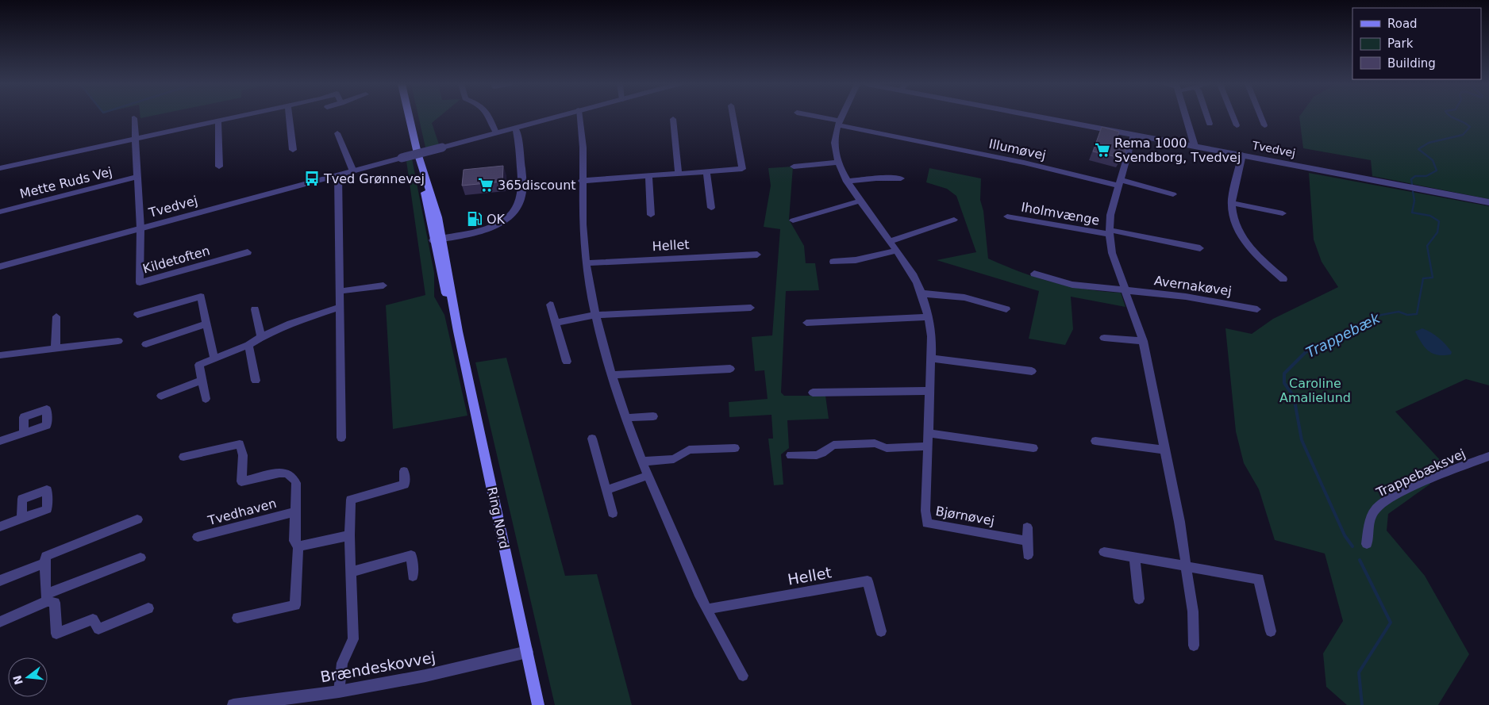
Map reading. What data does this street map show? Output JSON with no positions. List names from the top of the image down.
{
  "streets": {
    "main road": ["Ring Nord"],
    "street": [
      "Illumøvej",
      "Tvedvej",
      "Mette Ruds Vej",
      "Iholmvænge",
      "Hellet",
      "Kildetoften",
      "Avernakøvej",
      "Trappebæksvej",
      "Tvedhaven",
      "Bjørnøvej",
      "Brændeskovvej"
    ]
  },
  "crossings": [
    ["Illumøvej", "Bjørnøvej"],
    ["Tvedvej", "Kildetoften"],
    ["Ring Nord", "Brændeskovvej"]
  ],
  "water": ["Trappebæk"],
  "parks": ["Caroline Amalielund"],
  "places": {
    "supermarket": ["Rema 1000 Svendborg, Tvedvej", "365discount"],
    "bus stop": ["Tved Grønnevej"],
    "fuel station": ["OK"]
  },
  "legend": ["Road", "Park", "Building"],
  "north": "left"
}
